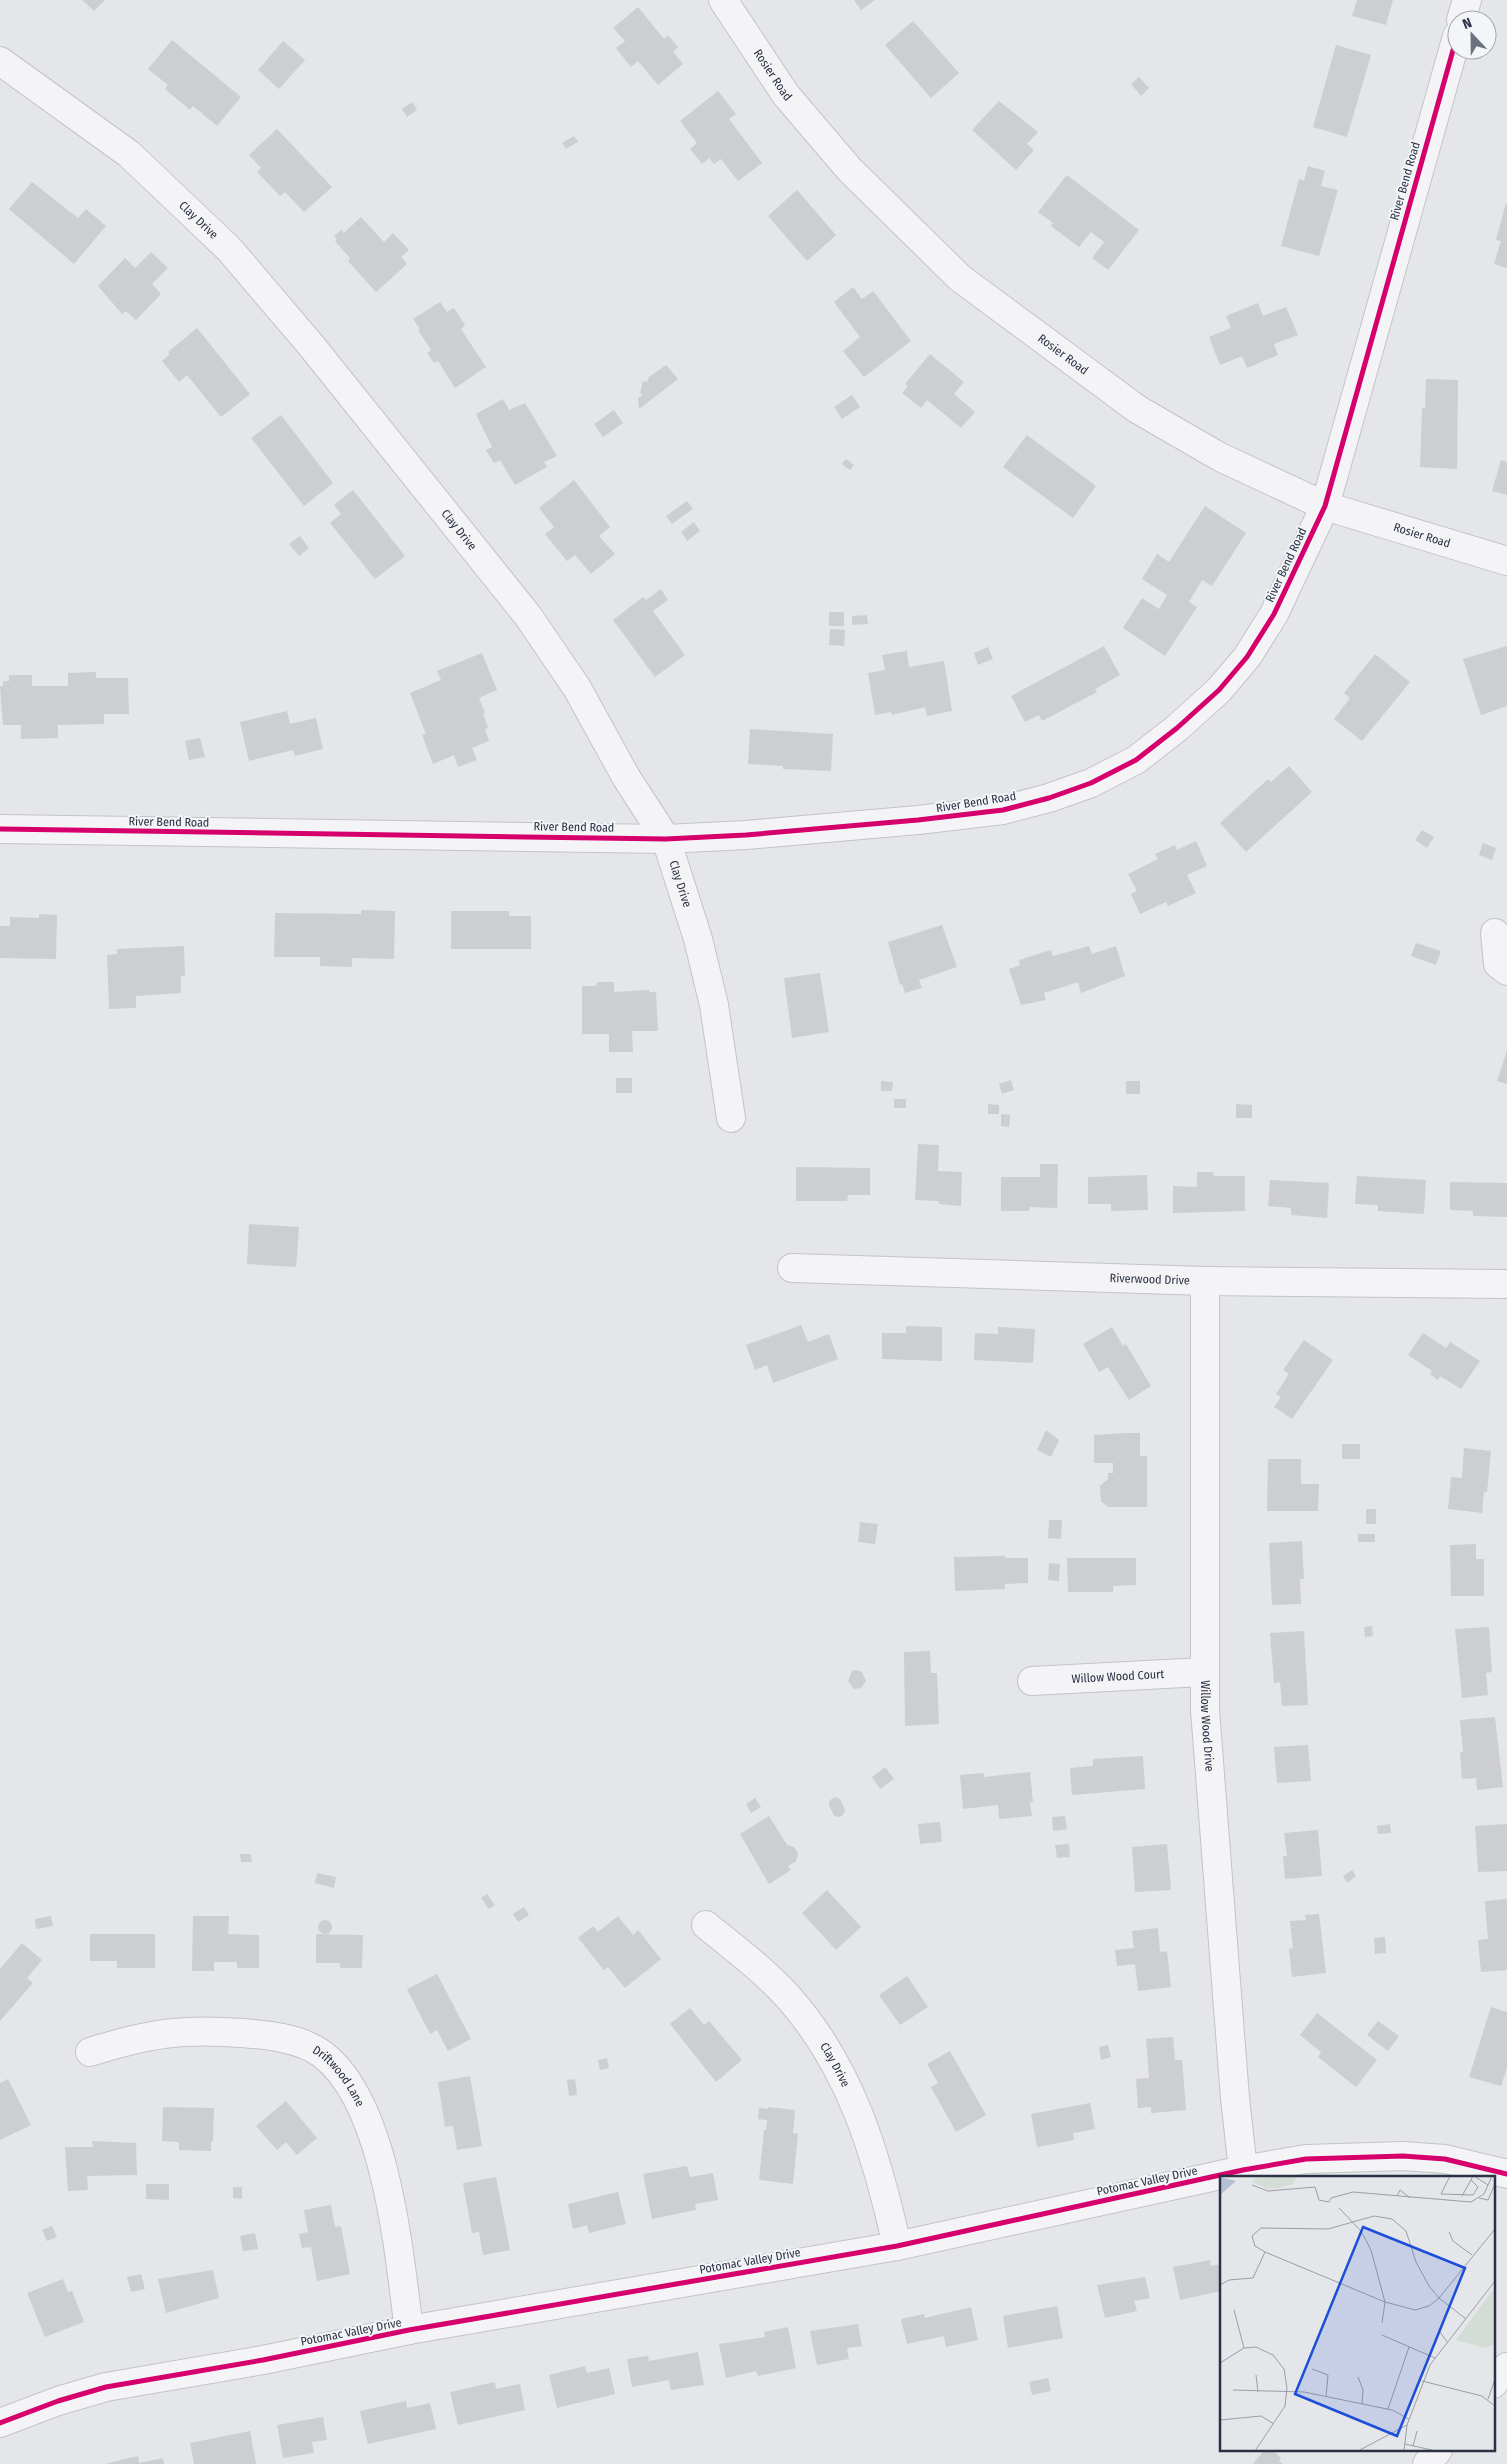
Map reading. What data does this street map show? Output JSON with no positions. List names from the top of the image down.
{
  "streets": {
    "street": [
      "Rosier Road",
      "River Bend Road",
      "Clay Drive",
      "Riverwood Drive",
      "Willow Wood Court",
      "Willow Wood Drive",
      "Driftwood Lane",
      "Potomac Valley Drive"
    ]
  },
  "crossings": [
    ["Rosier Road", "River Bend Road"],
    ["River Bend Road", "Clay Drive"],
    ["Clay Drive", "Potomac Valley Drive"],
    ["Riverwood Drive", "Willow Wood Drive"],
    ["Willow Wood Court", "Willow Wood Drive"],
    ["Willow Wood Drive", "Potomac Valley Drive"],
    ["Driftwood Lane", "Potomac Valley Drive"]
  ],
  "north": "top"
}
